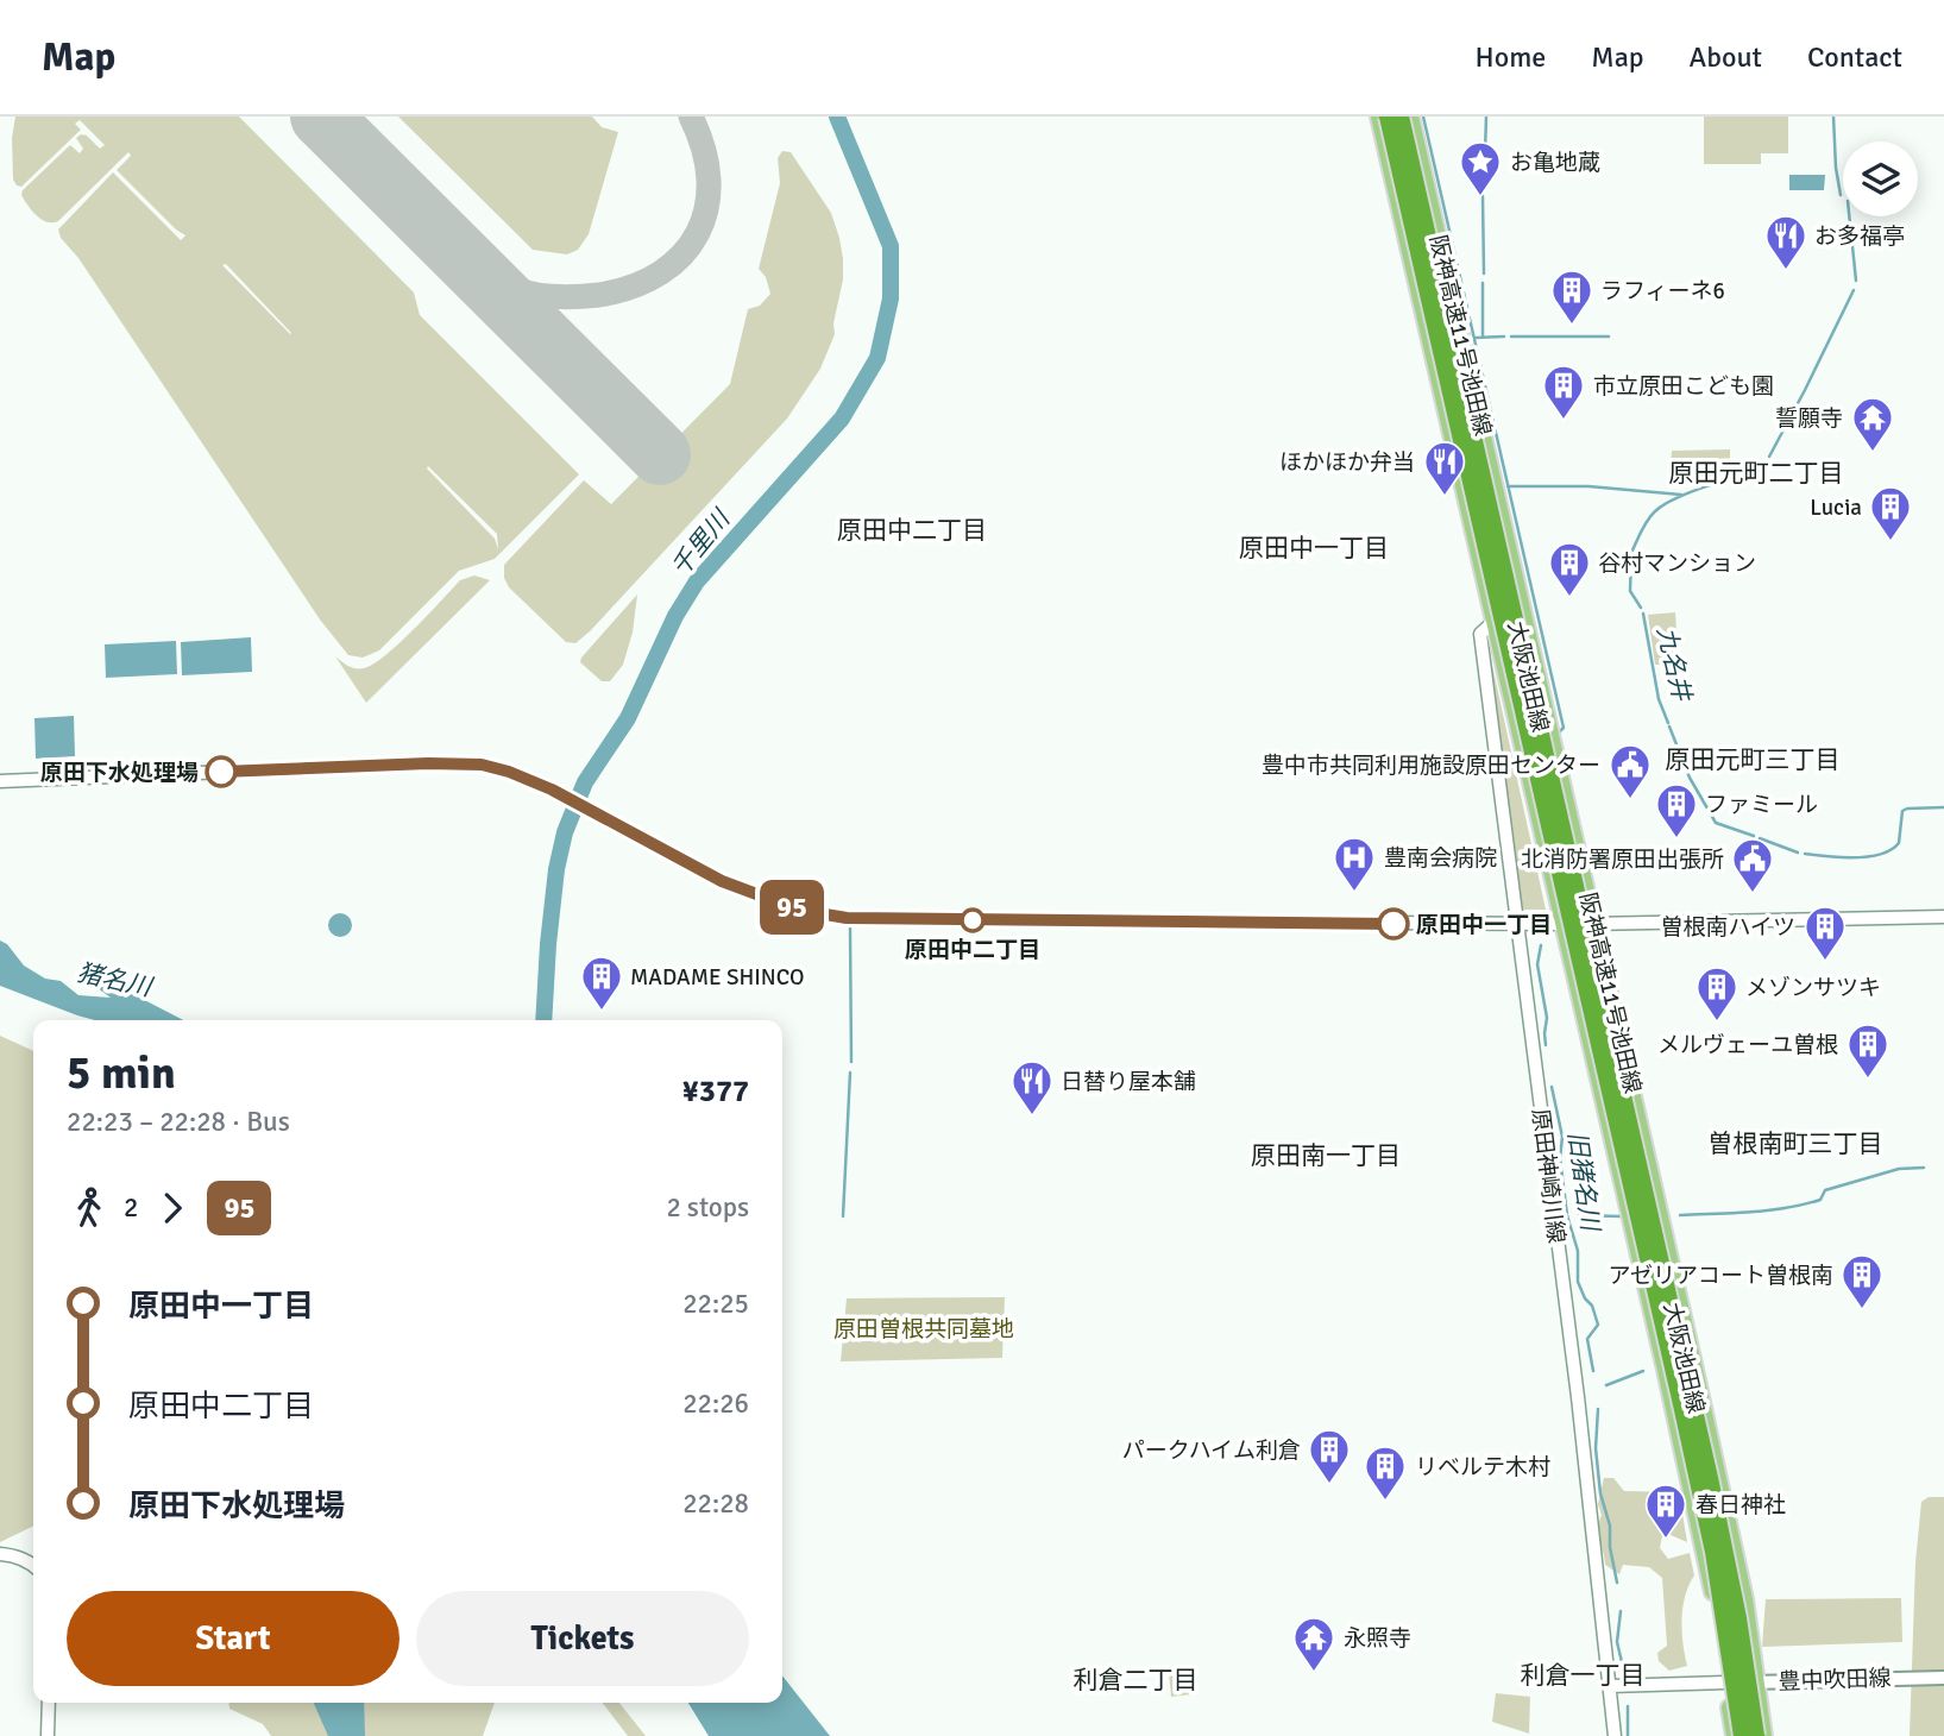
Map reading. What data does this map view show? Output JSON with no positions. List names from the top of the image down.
{
  "streets": {
    "highway": ["阪神高速11号池田線"],
    "main road": ["大阪池田線", "豊中吹田線"],
    "street": ["原田神崎川線"]
  },
  "crossings": [
    ["大阪池田線", "原田神崎川線"],
    ["大阪池田線", "豊中吹田線"]
  ],
  "districts": [
    "原田元町二丁目",
    "原田中二丁目",
    "原田中一丁目",
    "原田元町三丁目",
    "曽根南町三丁目",
    "原田南一丁目",
    "利倉一丁目",
    "利倉二丁目"
  ],
  "water": [
    "千里川",
    "九名井",
    "猪名川",
    "旧猪名川"
  ],
  "parks": ["原田曽根共同墓地"],
  "places": {
    "place": ["お亀地蔵"],
    "restaurant": ["お多福亭", "ほかほか弁当", "日替り屋本舗"],
    "building": [
      "ラフィーネ6",
      "市立原田こども園",
      "Lucia",
      "谷村マンション",
      "ファミール",
      "曽根南ハイツ",
      "MADAME SHINCO",
      "メゾンサツキ",
      "メルヴェーユ曽根",
      "アゼリアコート曽根南",
      "パークハイム利倉",
      "リベルテ木村",
      "春日神社"
    ],
    "temple": ["誓願寺", "永照寺"],
    "other": ["原田下水処理場", "原田中二丁目", "原田中一丁目"],
    "public building": ["豊中市共同利用施設原田センター", "北消防署原田出張所"],
    "hospital": ["豊南会病院"]
  },
  "lines": ["bus line 95"],
  "page": {
    "header": "Map",
    "nav": [
      "Home",
      "Map",
      "About",
      "Contact"
    ],
    "on_map": "95",
    "heading": ["5 min", "22:23 – 22:28 · Bus", "¥377"],
    "legs": ["2", "95", "2 stops"],
    "list": [
      {
        "name": "原田中一丁目",
        "value": "22:25"
      },
      {
        "name": "原田中二丁目",
        "value": "22:26"
      },
      {
        "name": "原田下水処理場",
        "value": "22:28"
      }
    ],
    "buttons": ["Start", "Tickets"]
  }
}
